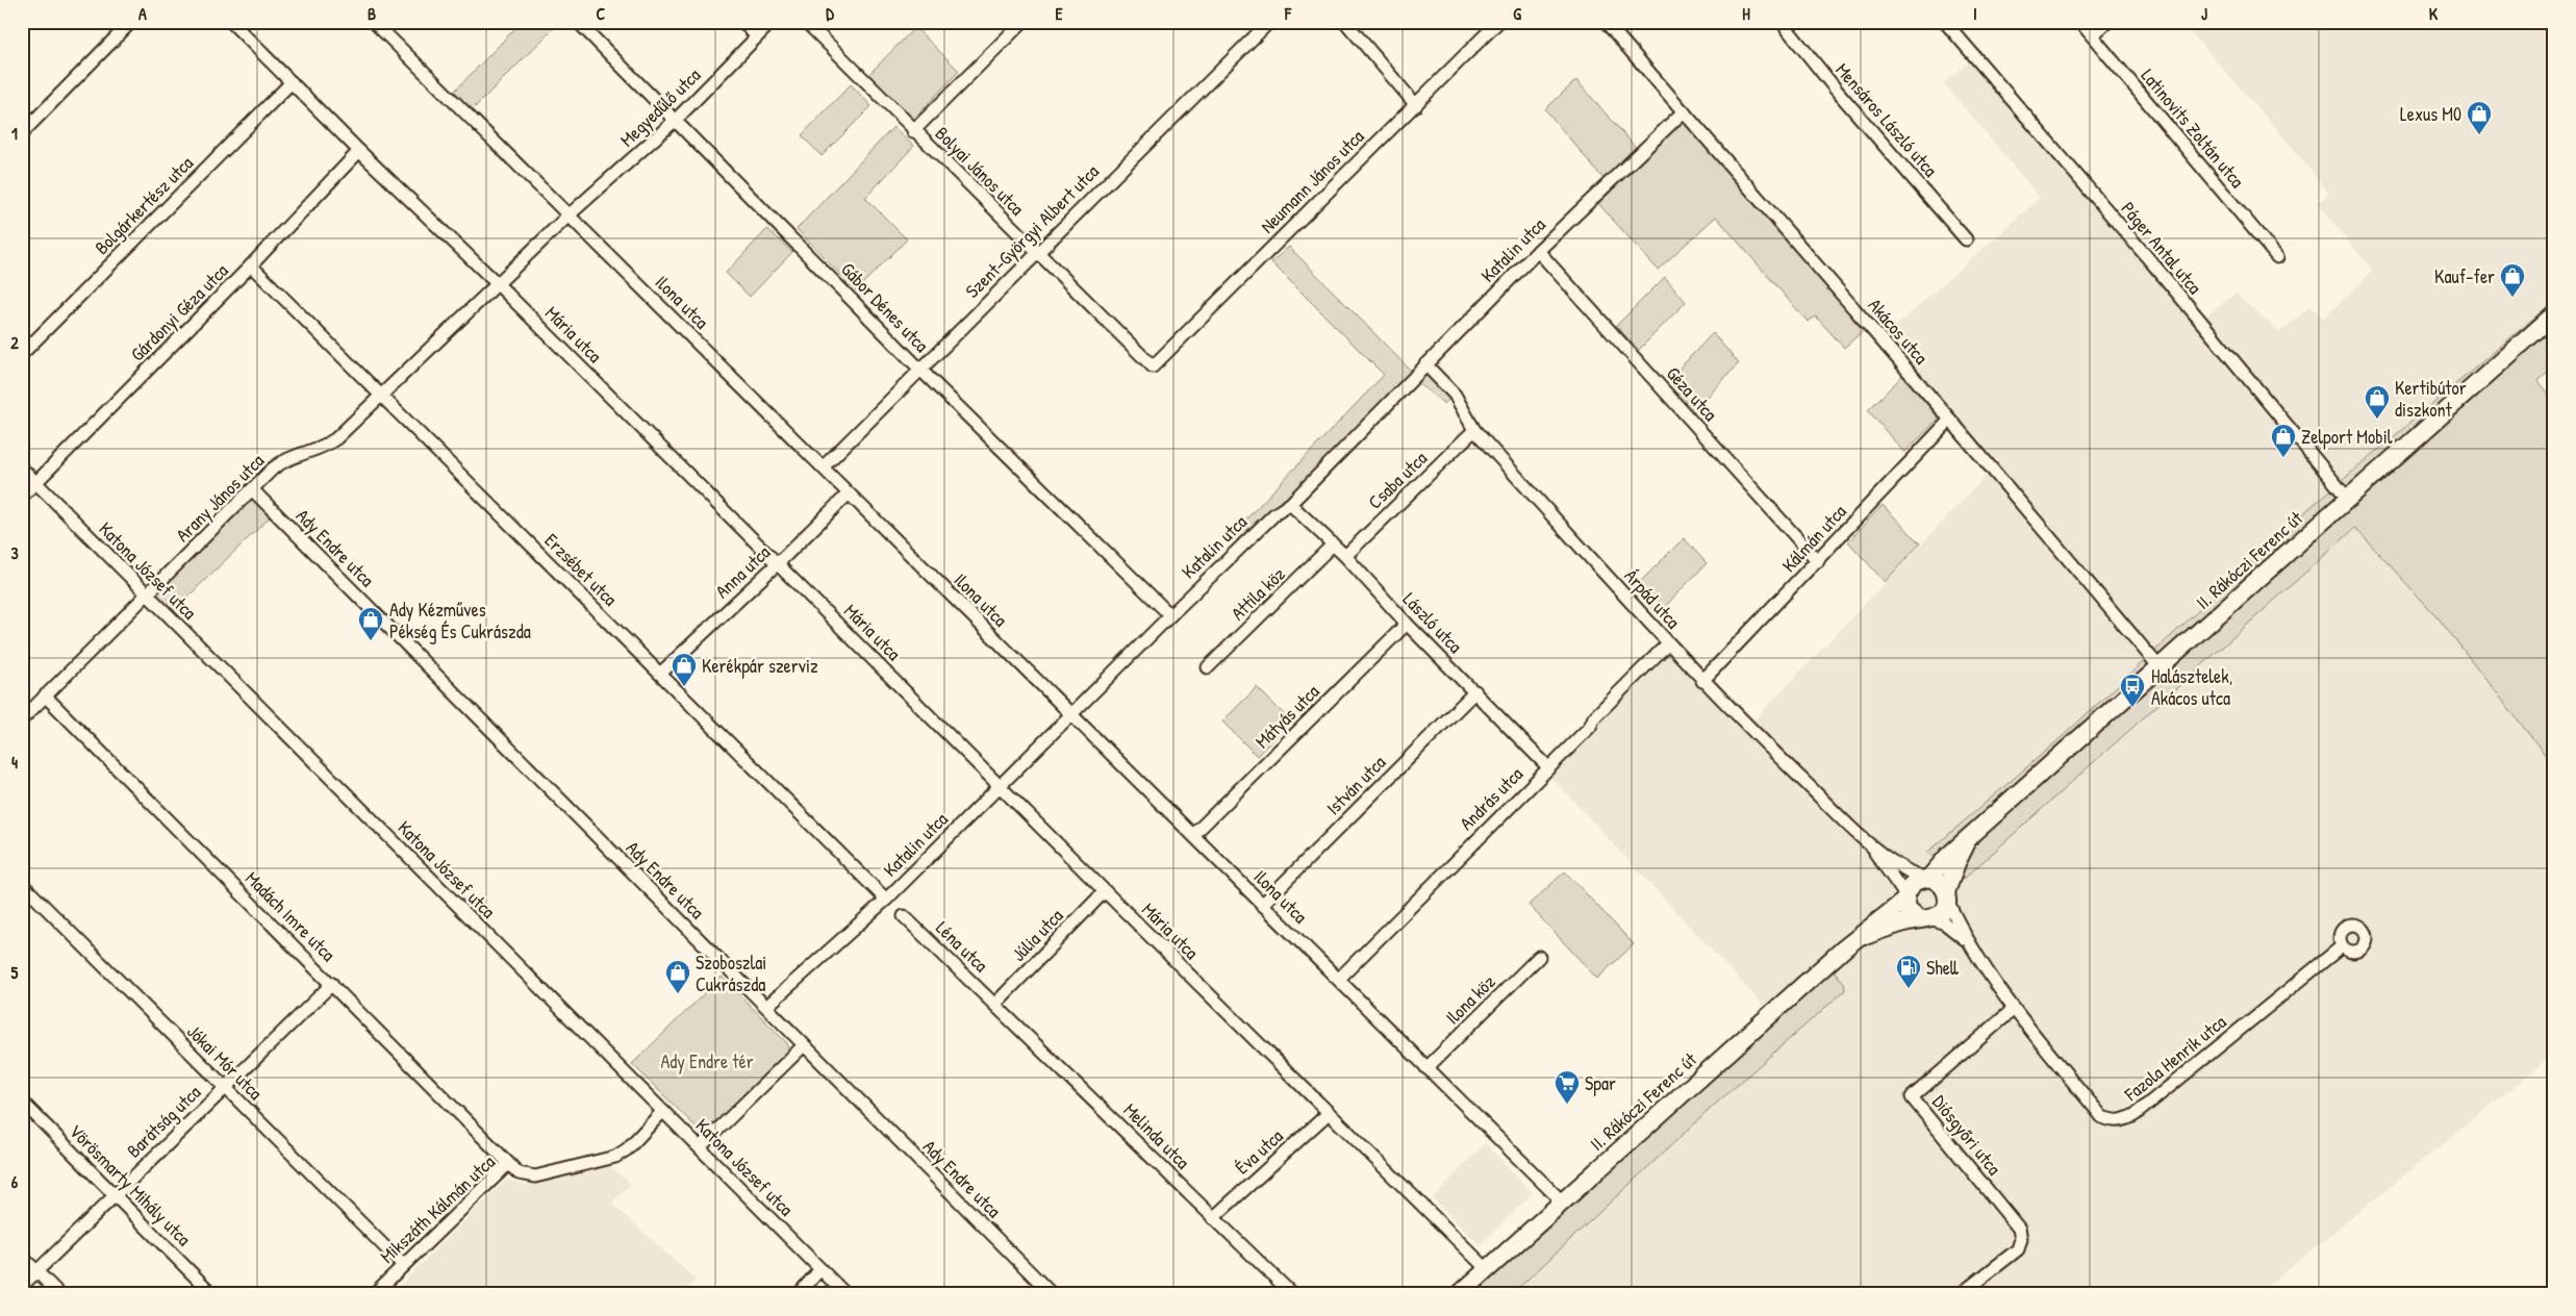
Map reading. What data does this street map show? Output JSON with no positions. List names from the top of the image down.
{
  "streets": {
    "main road": ["II. Rákóczi Ferenc út"],
    "street": [
      "Megyedűlő utca",
      "Mensáros László utca",
      "Latinovits Zoltán utca",
      "Bolyai János utca",
      "Neumann János utca",
      "Bolgárkertész utca",
      "Szent-Györgyi Albert utca",
      "Páger Antal utca",
      "Katalin utca",
      "Ilona utca",
      "Gábor Dénes utca",
      "Gárdonyi Géza utca",
      "Akácos utca",
      "Mária utca",
      "Géza utca",
      "Csaba utca",
      "Arany János utca",
      "Kálmán utca",
      "Ady Endre utca",
      "Erzsébet utca",
      "Katona József utca",
      "Anna utca",
      "Attila köz",
      "Árpád utca",
      "László utca",
      "Mátyás utca",
      "István utca",
      "András utca",
      "Madách Imre utca",
      "Júlia utca",
      "Léna utca",
      "Ilona köz",
      "Fazola Henrik utca",
      "Jókai Mór utca",
      "Barátság utca",
      "Diósgyőri utca",
      "Melinda utca",
      "Éva utca",
      "Vörösmarty Mihály utca",
      "Mikszáth Kálmán utca"
    ]
  },
  "crossings": [
    ["Megyedűlő utca", "Ilona utca"],
    ["Megyedűlő utca", "Gábor Dénes utca"],
    ["Megyedűlő utca", "Arany János utca"],
    ["Bolyai János utca", "Neumann János utca"],
    ["Bolyai János utca", "Szent-Györgyi Albert utca"],
    ["Bolgárkertész utca", "Mária utca"],
    ["Szent-Györgyi Albert utca", "Ilona utca"],
    ["Szent-Györgyi Albert utca", "Gábor Dénes utca"],
    ["Páger Antal utca", "II. Rákóczi Ferenc út"],
    ["Katalin utca", "Ilona utca"],
    ["Katalin utca", "Gábor Dénes utca"],
    ["Katalin utca", "Akácos utca"],
    ["Katalin utca", "Mária utca"],
    ["Katalin utca", "Géza utca"],
    ["Katalin utca", "Ady Endre utca"],
    ["Katalin utca", "Erzsébet utca"],
    ["Katalin utca", "Árpád utca"],
    ["Katalin utca", "László utca"],
    ["Ilona utca", "Arany János utca"],
    ["Ilona utca", "II. Rákóczi Ferenc út"],
    ["Ilona utca", "Anna utca"],
    ["Ilona utca", "Mátyás utca"],
    ["Ilona utca", "István utca"],
    ["Ilona utca", "András utca"],
    ["Ilona utca", "Ilona köz"],
    ["Gárdonyi Géza utca", "Mária utca"],
    ["Gárdonyi Géza utca", "Erzsébet utca"],
    ["Gárdonyi Géza utca", "Katona József utca"],
    ["Akácos utca", "Kálmán utca"],
    ["Akácos utca", "II. Rákóczi Ferenc út"],
    ["Mária utca", "Arany János utca"],
    ["Mária utca", "II. Rákóczi Ferenc út"],
    ["Mária utca", "Anna utca"],
    ["Mária utca", "Júlia utca"],
    ["Mária utca", "Éva utca"],
    ["Géza utca", "Kálmán utca"],
    ["Csaba utca", "Árpád utca"],
    ["Csaba utca", "László utca"],
    ["Arany János utca", "Ady Endre utca"],
    ["Arany János utca", "Erzsébet utca"],
    ["Arany János utca", "Katona József utca"],
    ["Arany János utca", "Madách Imre utca"],
    ["Kálmán utca", "Árpád utca"],
    ["II. Rákóczi Ferenc út", "Árpád utca"],
    ["Erzsébet utca", "Anna utca"],
    ["Katona József utca", "Mikszáth Kálmán utca"],
    ["Attila köz", "László utca"],
    ["Árpád utca", "András utca"],
    ["László utca", "Mátyás utca"],
    ["László utca", "István utca"],
    ["László utca", "András utca"],
    ["Madách Imre utca", "Barátság utca"],
    ["Madách Imre utca", "Mikszáth Kálmán utca"],
    ["Júlia utca", "Léna utca"],
    ["Júlia utca", "Melinda utca"],
    ["Léna utca", "Melinda utca"],
    ["Fazola Henrik utca", "Diósgyőri utca"],
    ["Jókai Mór utca", "Barátság utca"],
    ["Jókai Mór utca", "Mikszáth Kálmán utca"],
    ["Barátság utca", "Vörösmarty Mihály utca"],
    ["Melinda utca", "Éva utca"]
  ],
  "parks": ["Ady Endre tér"],
  "places": {
    "shop": [
      "Lexus M0",
      "Kauf-fer",
      "Kertibútor diszkont",
      "Zelport Mobil",
      "Ady Kézműves Pékség És Cukrászda",
      "Kerékpár szerviz",
      "Szoboszlai Cukrászda"
    ],
    "bus stop": ["Halásztelek, Akácos utca"],
    "fuel station": ["Shell"],
    "supermarket": ["Spar"]
  },
  "grid": {
    "columns": [
      "A",
      "B",
      "C",
      "D",
      "E",
      "F",
      "G",
      "H",
      "I",
      "J",
      "K"
    ],
    "rows": [
      "1",
      "2",
      "3",
      "4",
      "5",
      "6"
    ]
  }
}
